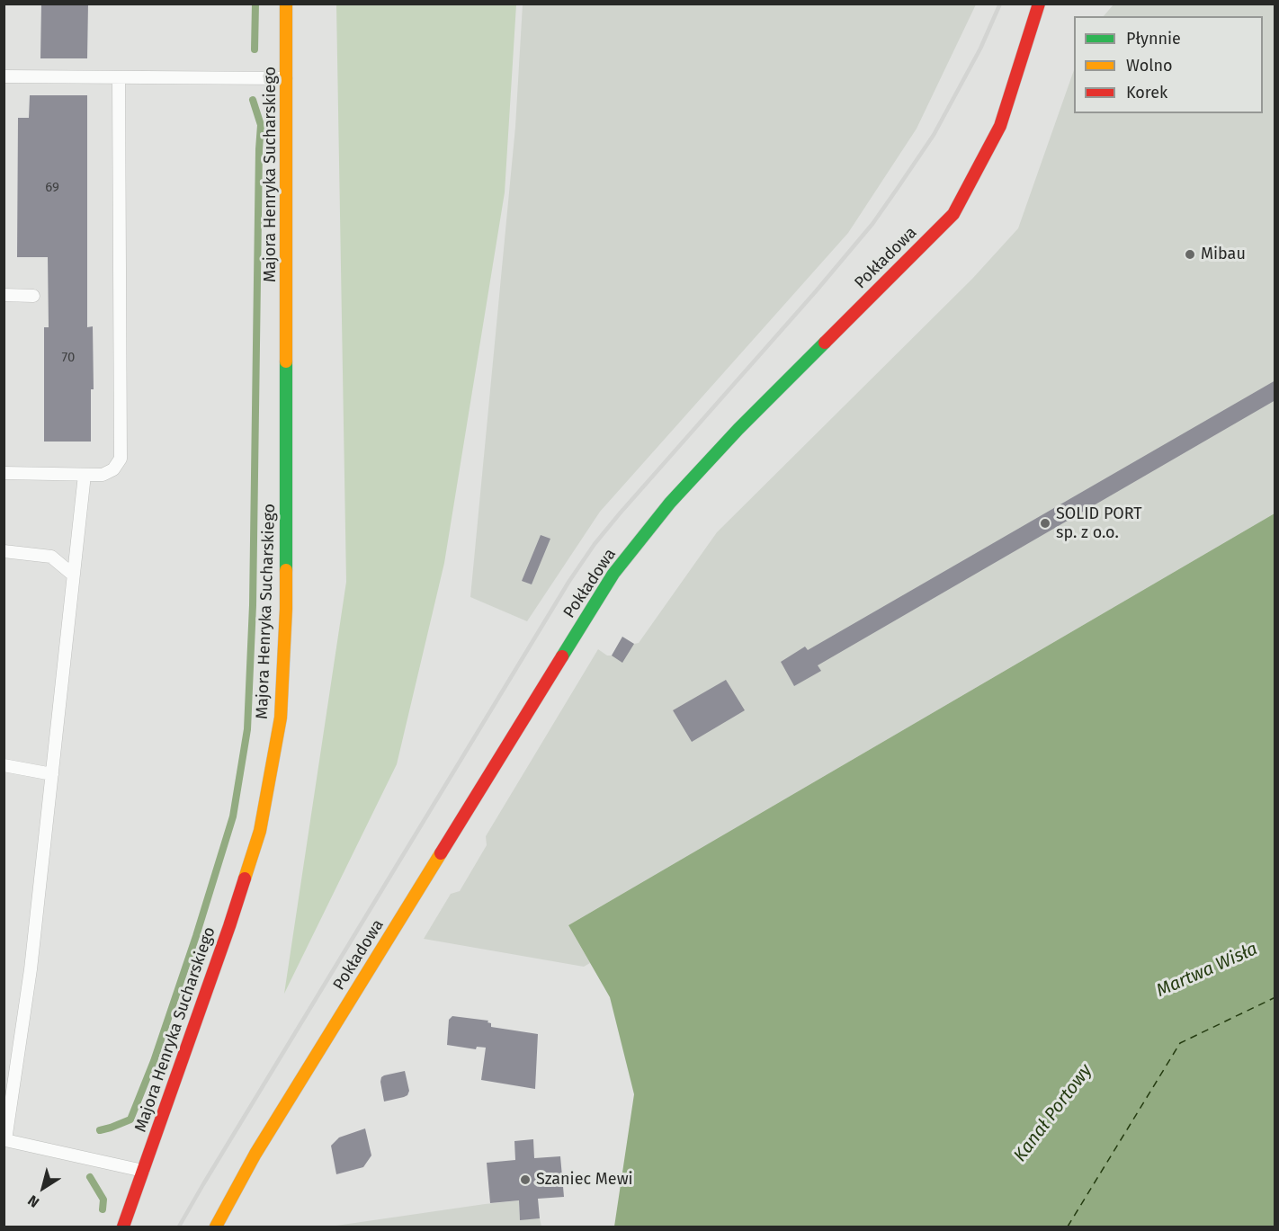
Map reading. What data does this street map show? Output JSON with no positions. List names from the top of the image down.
{
  "streets": {
    "main road": ["Majora Henryka Sucharskiego", "Pokładowa"]
  },
  "water": ["Martwa Wisła", "Kanał Portowy"],
  "places": ["Mibau", "SOLID PORT sp. z o.o.", "Szaniec Mewi"],
  "house_numbers": ["69", "70"],
  "legend": ["Płynnie", "Wolno", "Korek"],
  "north": "bottom left"
}
